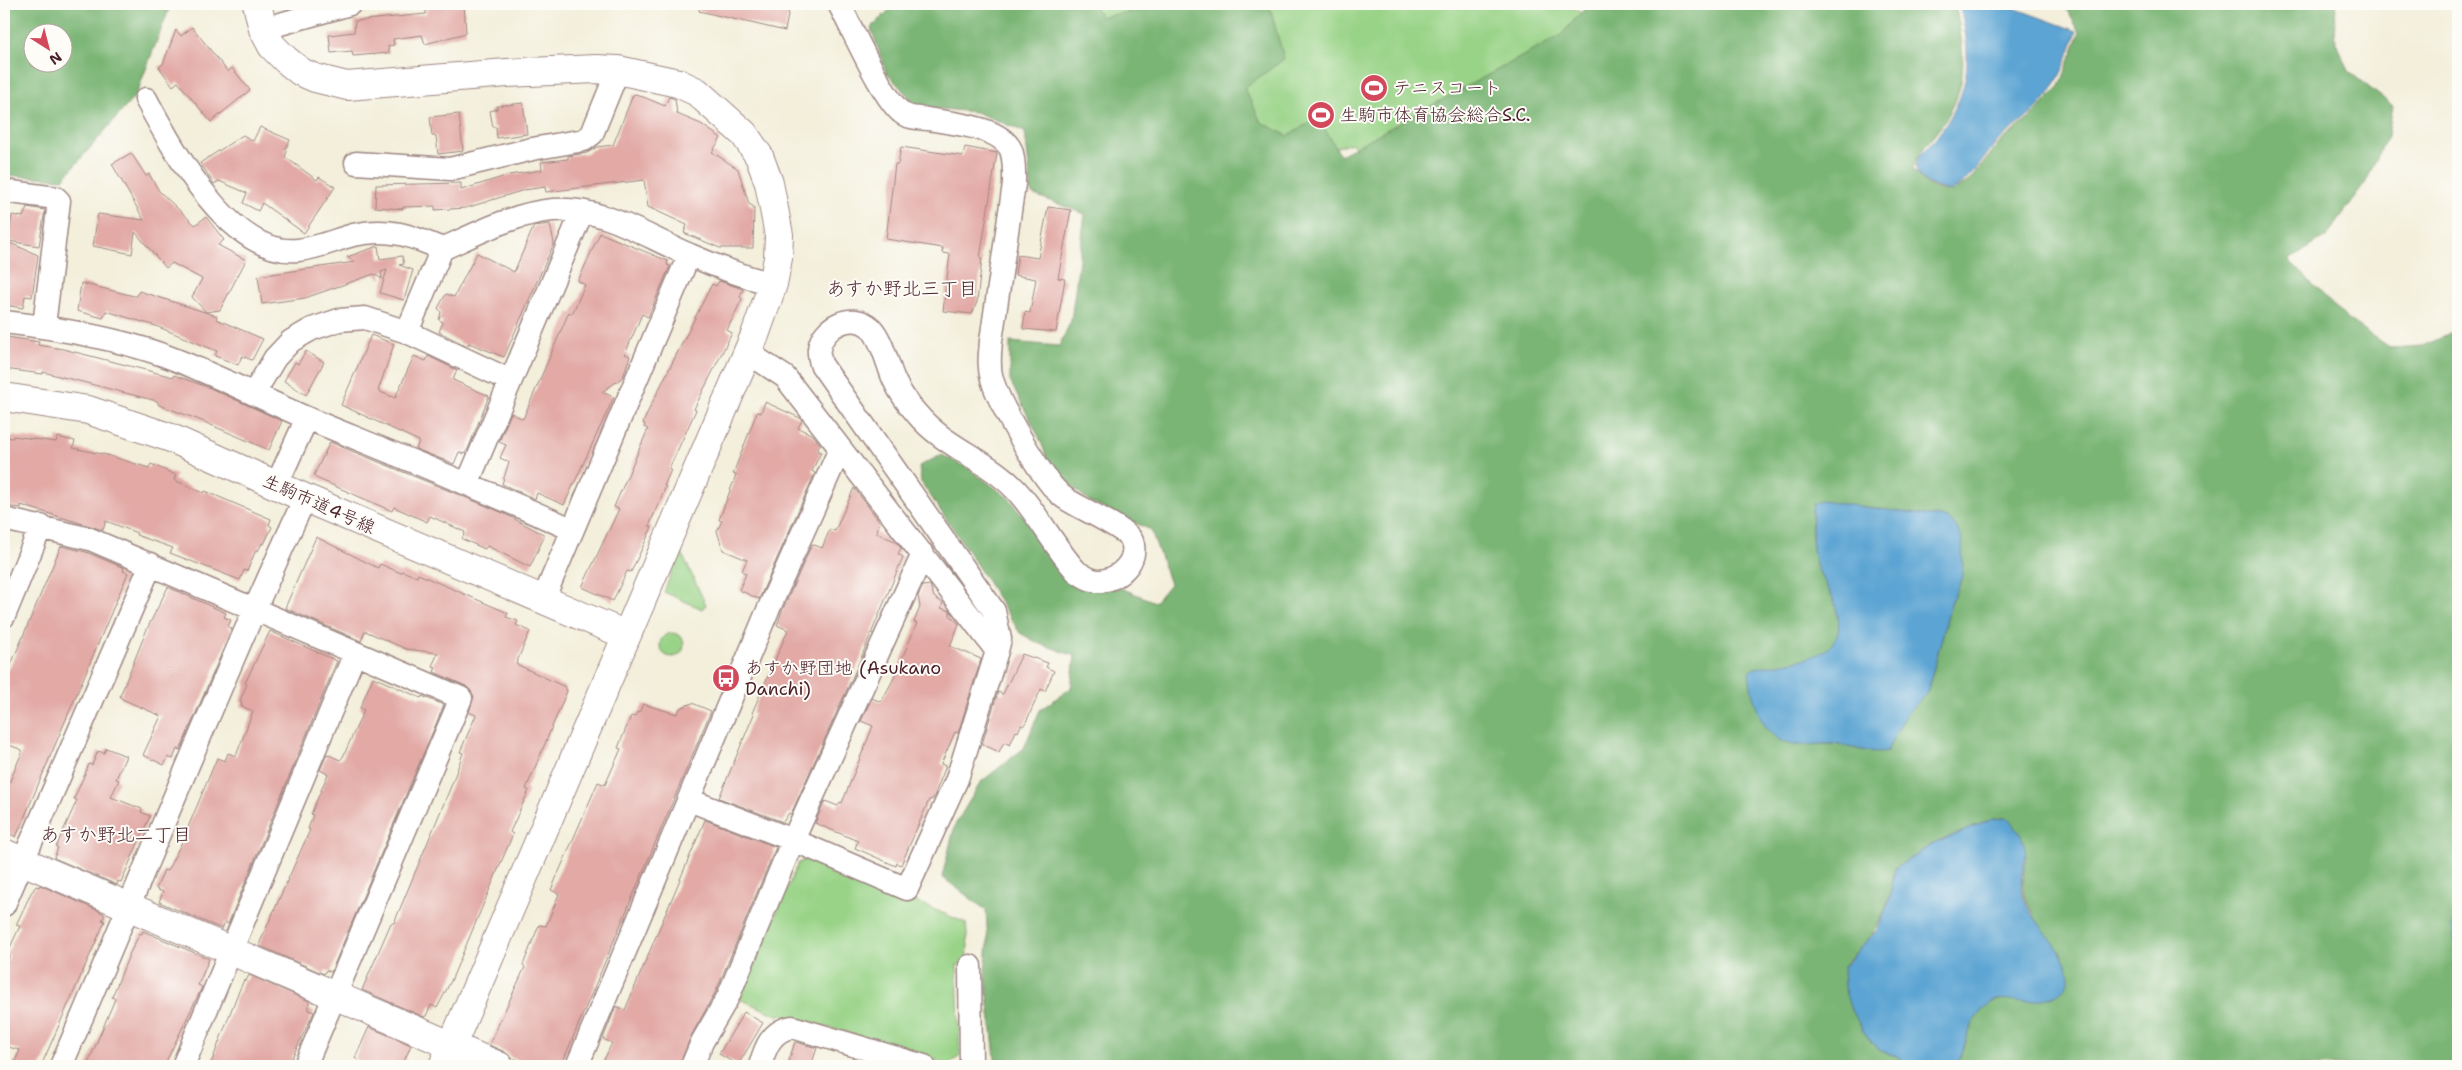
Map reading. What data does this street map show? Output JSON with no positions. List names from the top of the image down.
{
  "streets": {
    "street": ["生駒市道4号線"]
  },
  "districts": ["あすか野北三丁目", "あすか野北二丁目"],
  "places": {
    "sports": ["テニスコート", "生駒市体育協会総合S.C."],
    "bus stop": ["あすか野団地 (Asukano Danchi)"]
  },
  "north": "bottom right"
}
